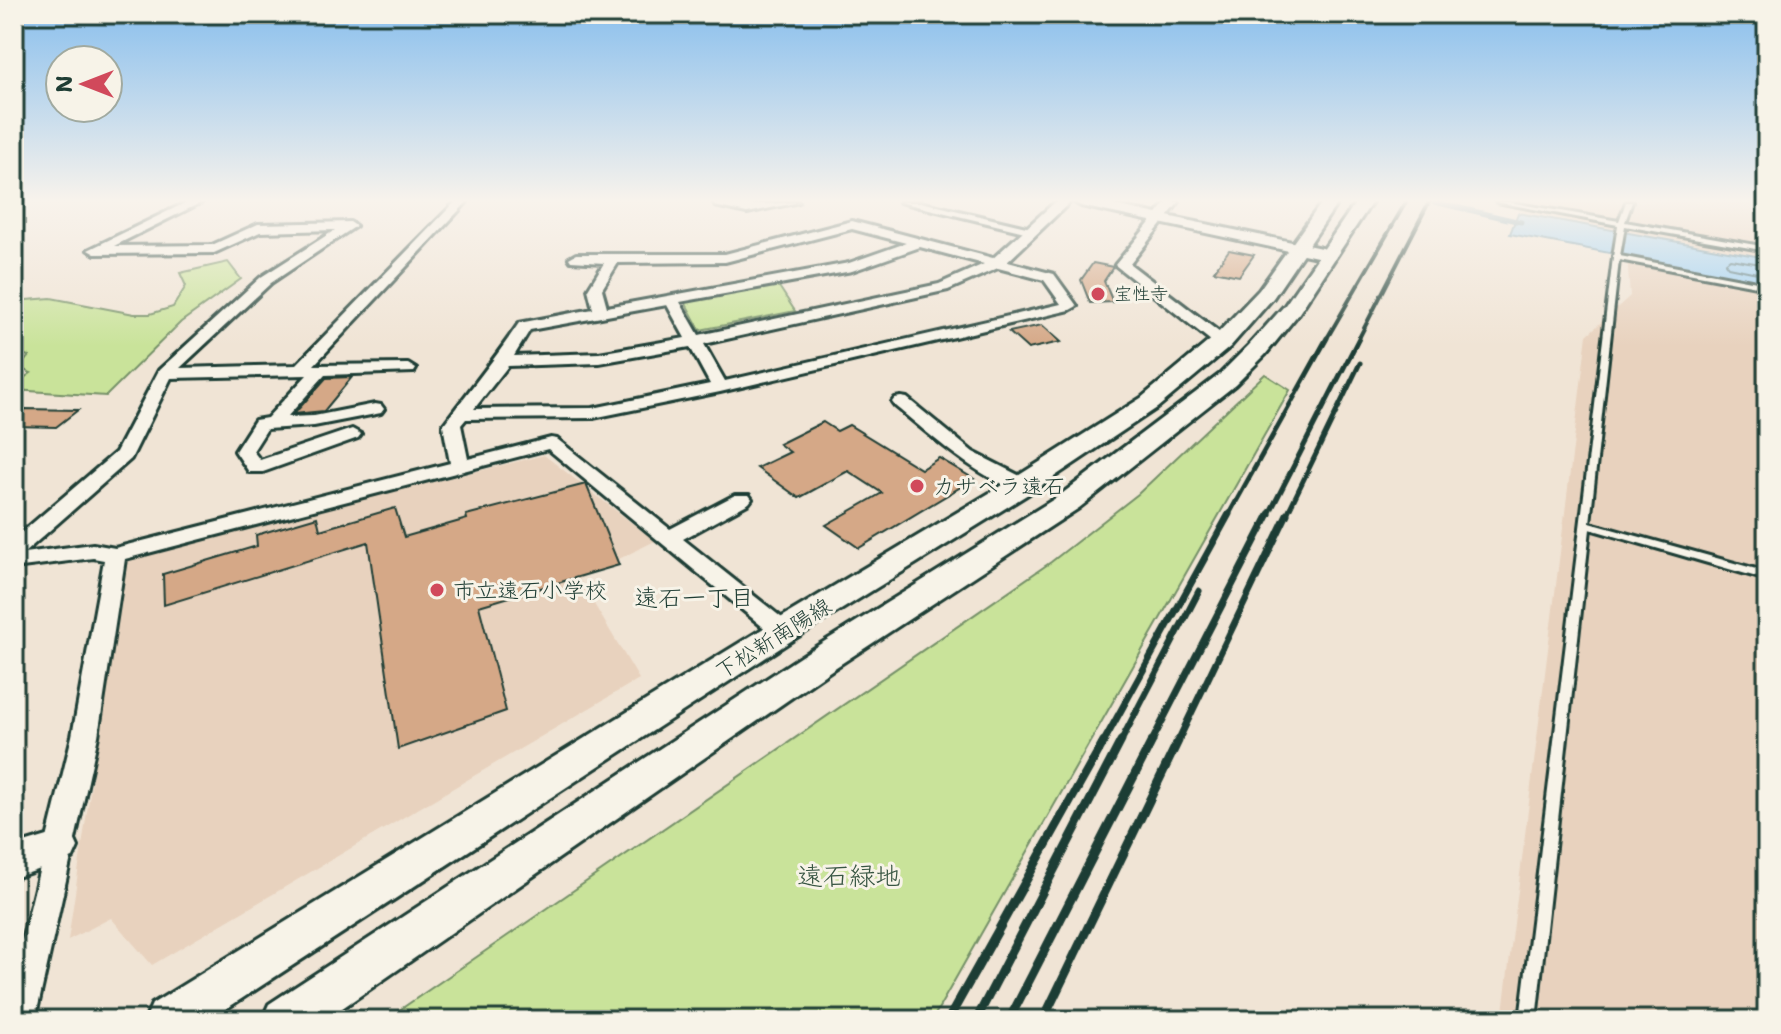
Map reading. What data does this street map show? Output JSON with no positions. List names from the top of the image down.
{
  "streets": {
    "main road": ["下松新南陽線"]
  },
  "districts": ["遠石一丁目"],
  "parks": ["遠石緑地"],
  "places": ["宝性寺", "カサベラ遠石", "市立遠石小学校"],
  "north": "left"
}
